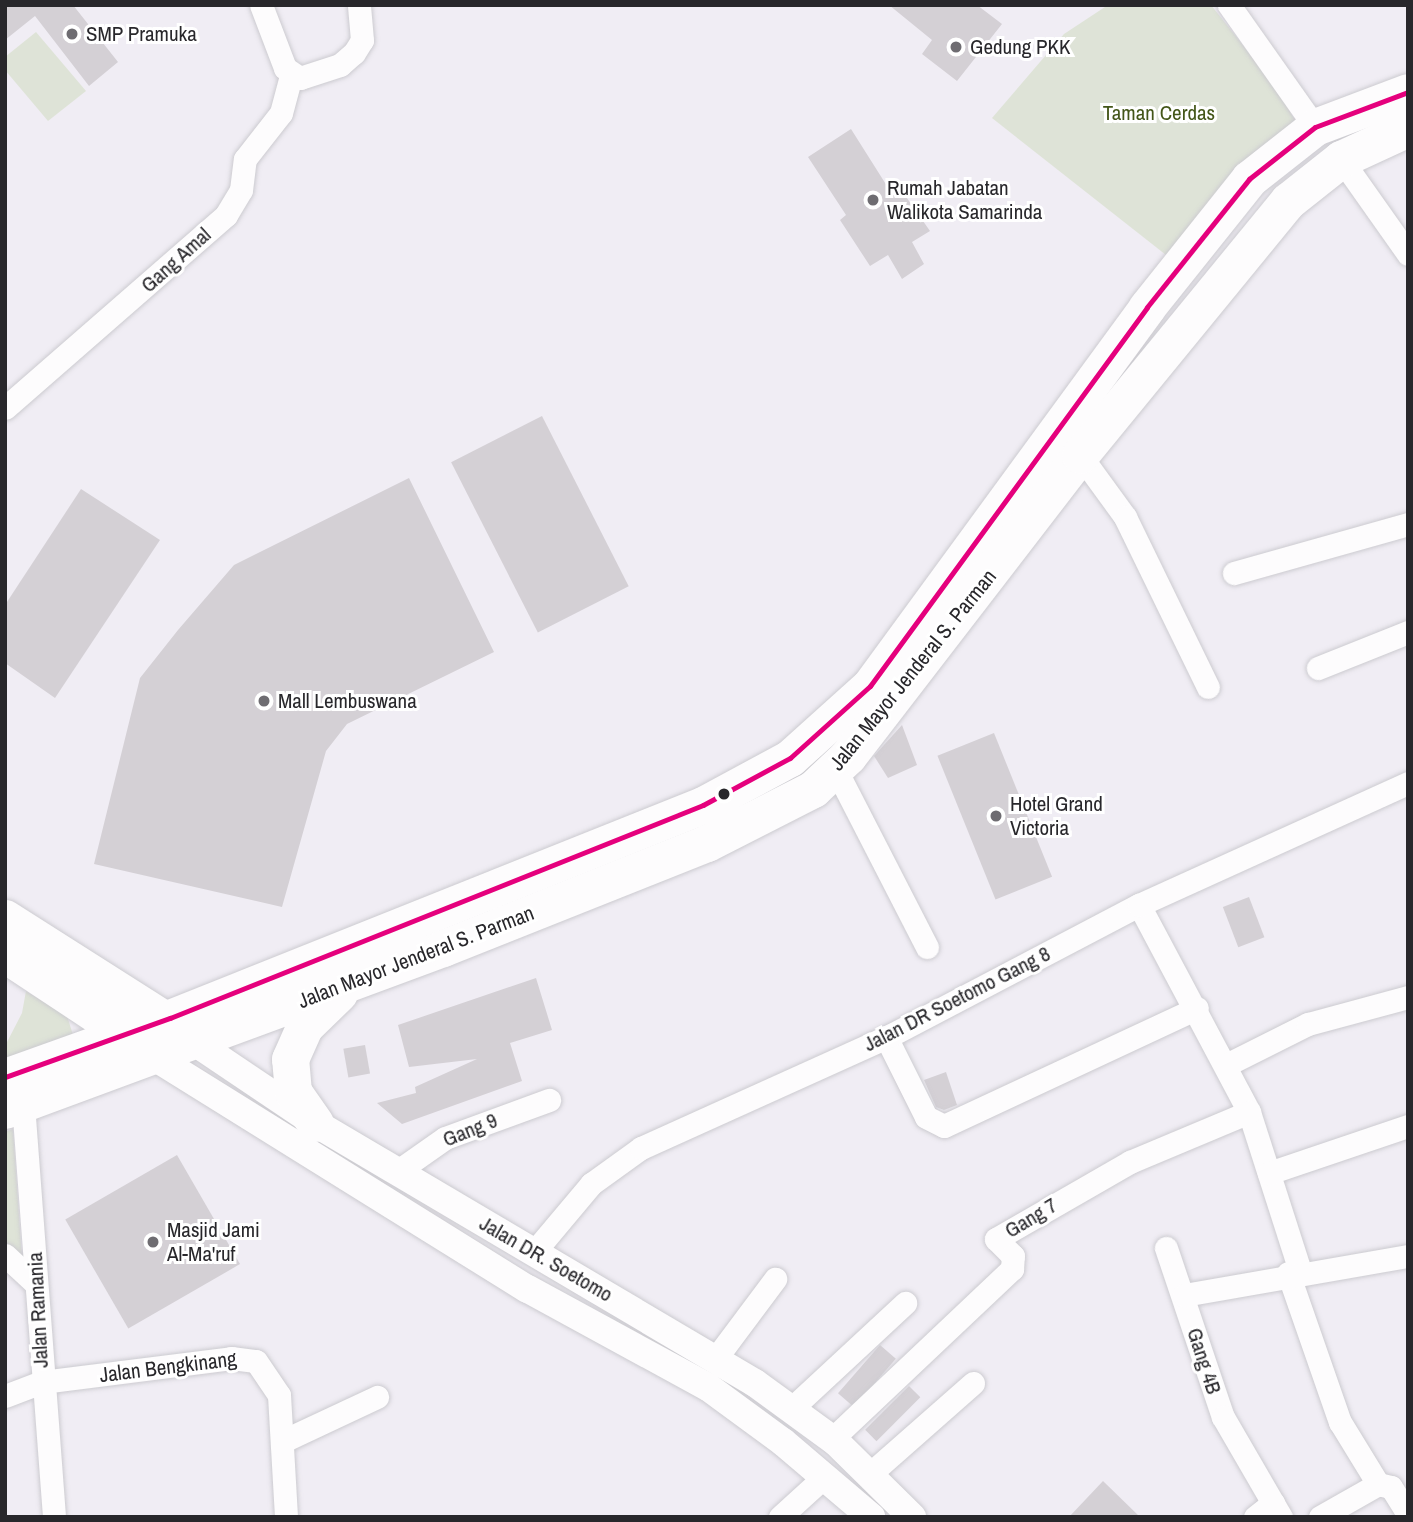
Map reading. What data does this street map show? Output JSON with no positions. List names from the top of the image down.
{
  "streets": {
    "main road": ["Jalan Mayor Jenderal S. Parman"],
    "street": [
      "Gang Amal",
      "Jalan DR Soetomo Gang 8",
      "Gang 9",
      "Gang 7",
      "Jalan DR. Soetomo",
      "Jalan Ramania",
      "Gang 4B",
      "Jalan Bengkinang"
    ]
  },
  "crossings": [
    ["Jalan Mayor Jenderal S. Parman", "Jalan DR. Soetomo"],
    ["Jalan DR Soetomo Gang 8", "Jalan DR. Soetomo"],
    ["Gang 9", "Jalan DR. Soetomo"],
    ["Gang 7", "Jalan DR. Soetomo"],
    ["Jalan Ramania", "Jalan Bengkinang"]
  ],
  "parks": ["Taman Cerdas"],
  "places": [
    "SMP Pramuka",
    "Gedung PKK",
    "Rumah Jabatan Walikota Samarinda",
    "Mall Lembuswana",
    "Hotel Grand Victoria",
    "Masjid Jami Al-Ma'ruf"
  ]
}
